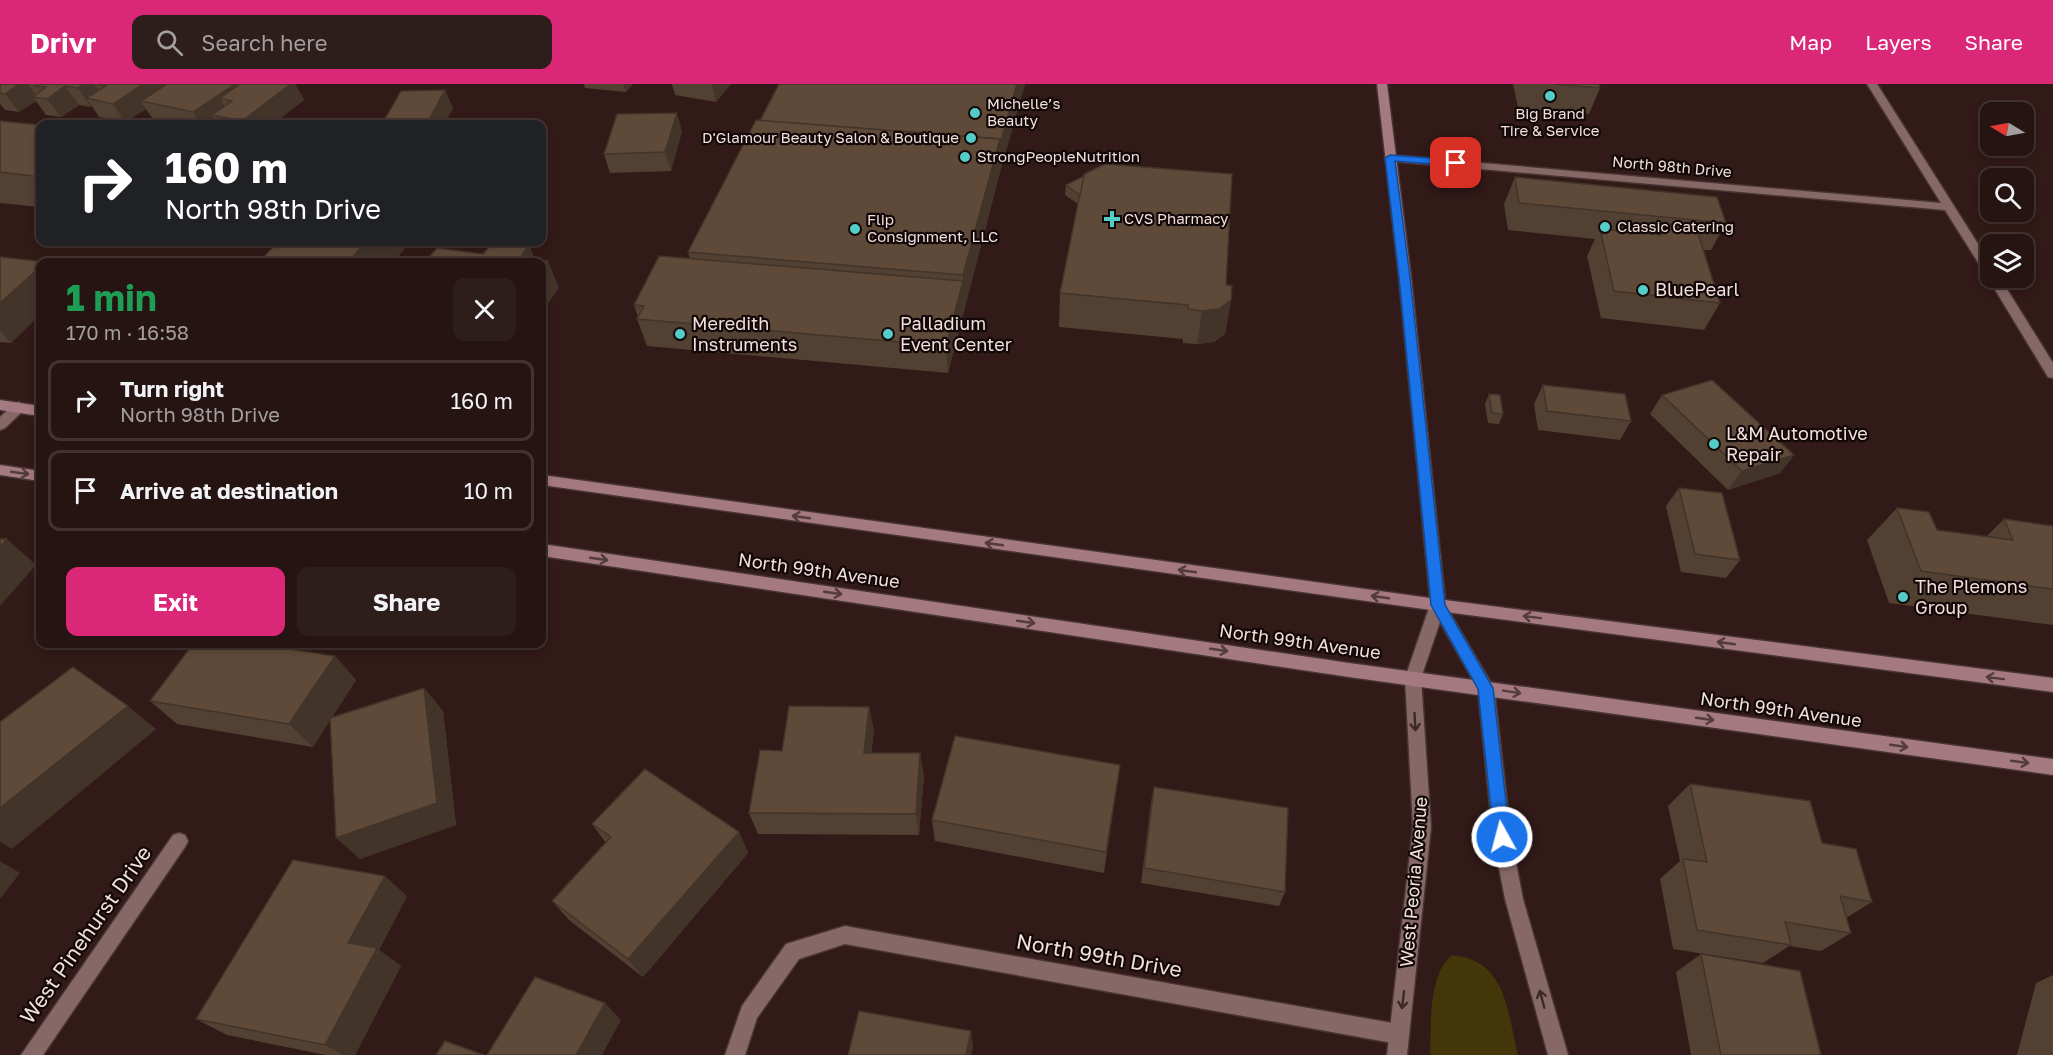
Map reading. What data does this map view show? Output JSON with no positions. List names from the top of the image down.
{
  "streets": {
    "main road": ["North 99th Avenue", "West Peoria Avenue"],
    "street": ["North 98th Drive", "West Pinehurst Drive", "North 99th Drive"]
  },
  "crossings": [
    ["North 98th Drive", "West Peoria Avenue"],
    ["North 99th Avenue", "West Peoria Avenue"],
    ["West Peoria Avenue", "North 99th Drive"]
  ],
  "places": {
    "other": [
      "Big Brand Tire & Service",
      "Michelle’s Beauty",
      "D'Glamour Beauty Salon & Boutique",
      "StrongPeopleNutrition",
      "Classic Catering",
      "Flip Consignment, LLC",
      "BluePearl",
      "Meredith Instruments",
      "Palladium Event Center",
      "L&M Automotive Repair",
      "The Plemons Group"
    ],
    "health": ["CVS Pharmacy"]
  },
  "north": "left",
  "page": {
    "header": "Drivr",
    "search": "Search here",
    "nav": ["Map", "Layers", "Share"],
    "turn": ["160 m", "North 98th Drive"],
    "heading": ["1 min", "170 m · 16:58"],
    "list": [
      {
        "name": "Turn right",
        "note": "North 98th Drive",
        "value": "160 m"
      },
      {
        "name": "Arrive at destination",
        "value": "10 m"
      }
    ],
    "buttons": ["Exit", "Share"]
  }
}
